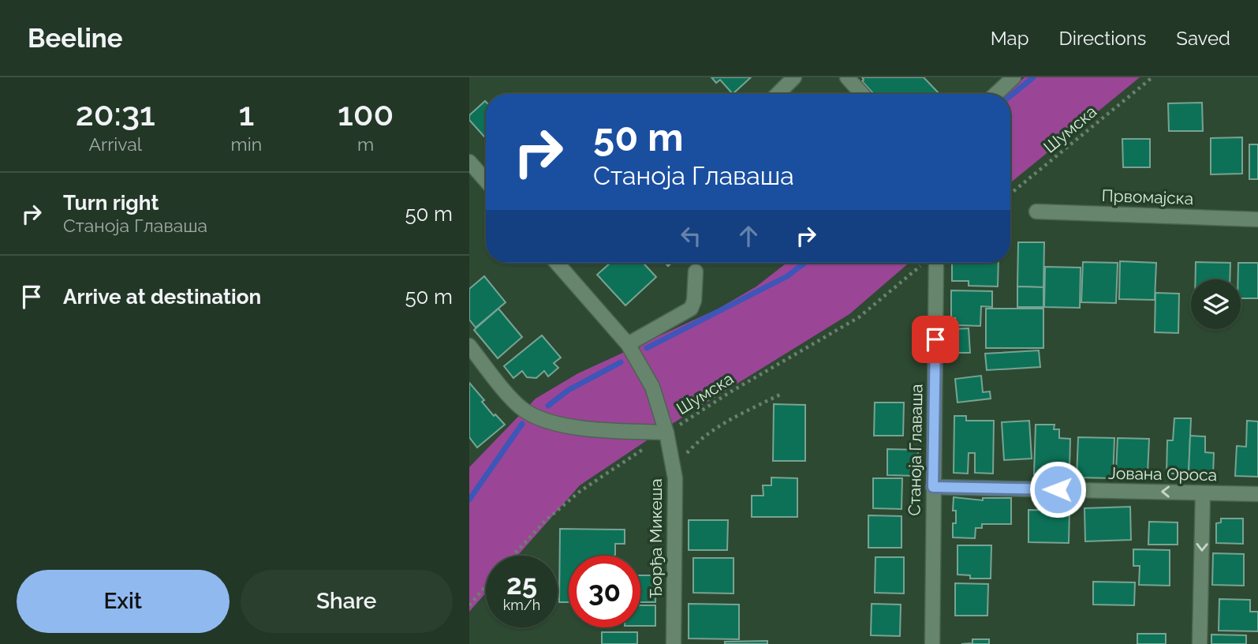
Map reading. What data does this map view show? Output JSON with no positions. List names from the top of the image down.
{
  "streets": {
    "street": [
      "Првомајска",
      "Станоја Главаша",
      "Јована Ороса",
      "Ђорђа Микеша"
    ],
    "path": ["Шумска"]
  },
  "crossings": [
    ["Шумска", "Ђорђа Микеша"],
    ["Станоја Главаша", "Јована Ороса"]
  ],
  "one_way": ["Јована Ороса"],
  "page": {
    "header": "Beeline",
    "nav": ["Map", "Directions", "Saved"],
    "eta": [
      "20:31",
      "Arrival",
      "1",
      "min",
      "100",
      "m"
    ],
    "turn": ["50 m", "Станоја Главаша"],
    "list": [
      {
        "name": "Turn right",
        "note": "Станоја Главаша",
        "value": "50 m"
      },
      {
        "name": "Arrive at destination",
        "value": "50 m"
      }
    ],
    "speed": "25 km/h",
    "limit": "30",
    "buttons": ["Exit", "Share"]
  }
}
